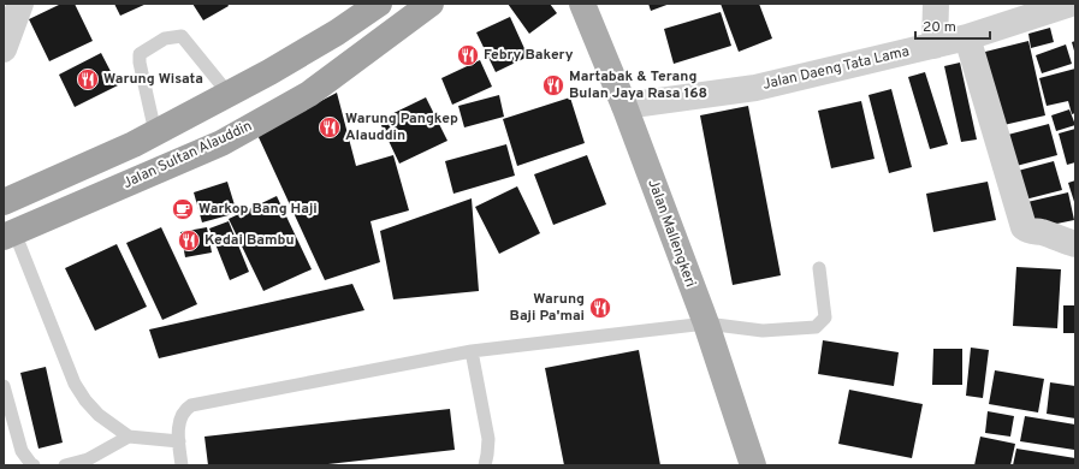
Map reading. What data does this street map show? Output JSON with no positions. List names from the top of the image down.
{
  "streets": {
    "highway": ["Jalan Sultan Alauddin"],
    "main road": ["Jalan Mallengkeri"],
    "street": ["Jalan Daeng Tata Lama"]
  },
  "crossings": [
    ["Jalan Daeng Tata Lama", "Jalan Mallengkeri"]
  ],
  "places": {
    "restaurant": [
      "Febry Bakery",
      "Warung Wisata",
      "Martabak & Terang Bulan Jaya Rasa 168",
      "Warung Pangkep Alauddin",
      "Kedai Bambu",
      "Warung Baji Pa'mai"
    ],
    "cafe": ["Warkop Bang Haji"]
  },
  "scale_bar": "20 m"
}
